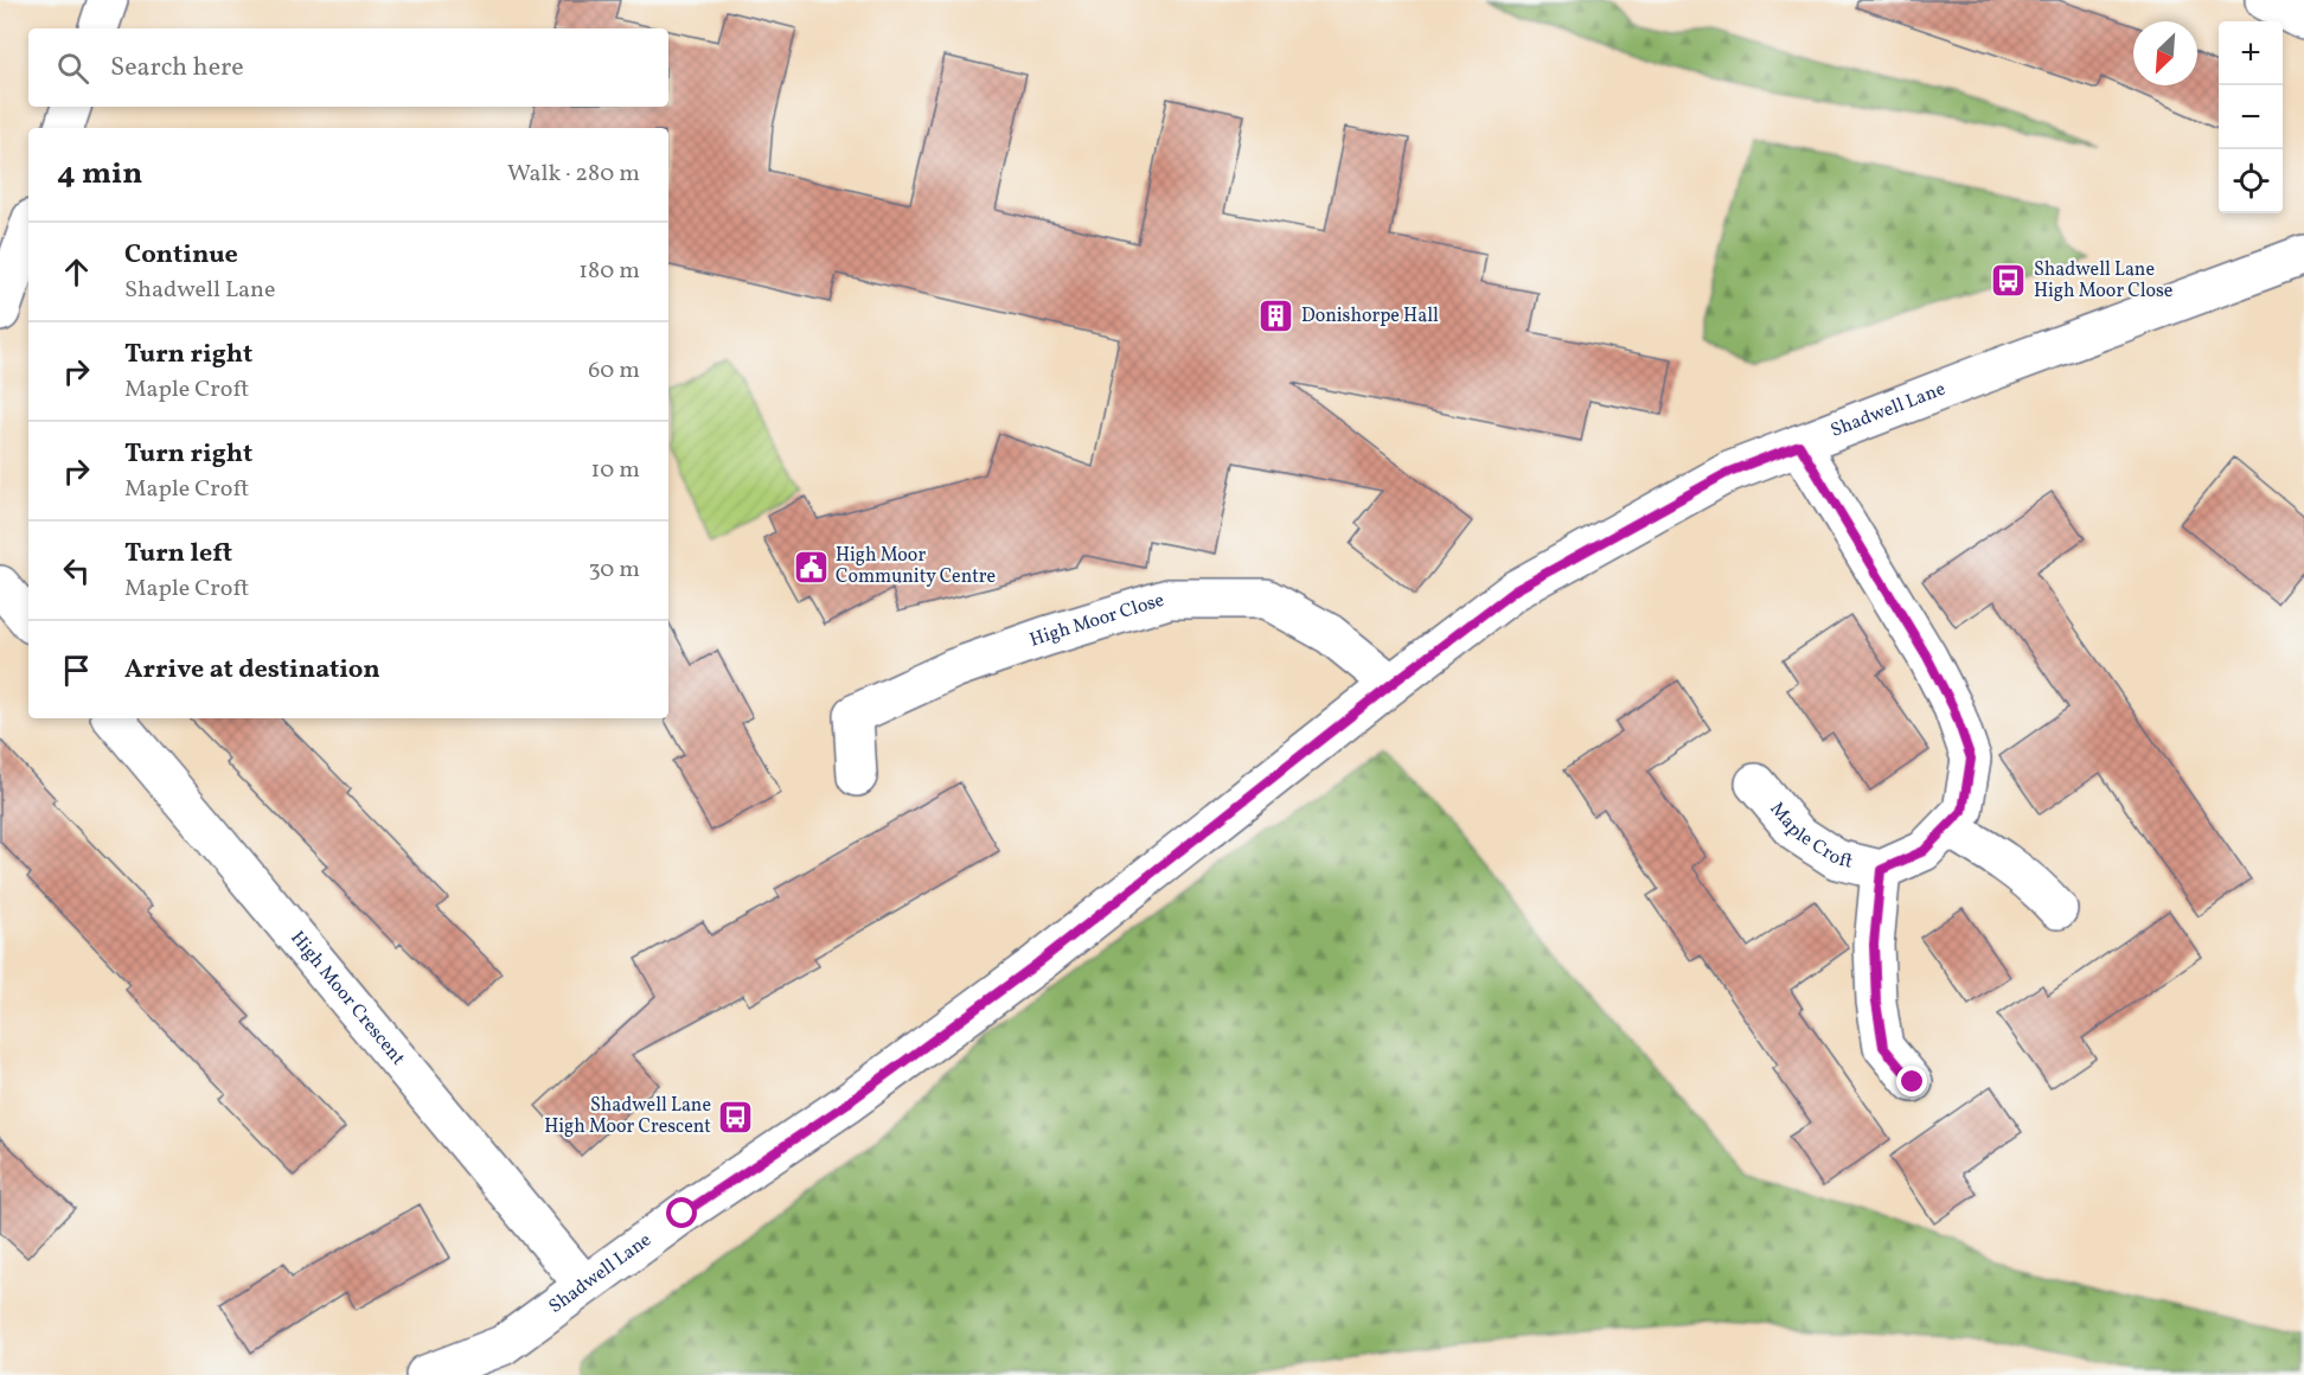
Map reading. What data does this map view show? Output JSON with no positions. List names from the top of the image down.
{
  "streets": {
    "street": [
      "Shadwell Lane",
      "High Moor Close",
      "Maple Croft",
      "High Moor Crescent"
    ]
  },
  "crossings": [
    ["Shadwell Lane", "High Moor Close"],
    ["Shadwell Lane", "Maple Croft"],
    ["Shadwell Lane", "High Moor Crescent"]
  ],
  "places": {
    "bus stop": ["Shadwell Lane High Moor Close", "Shadwell Lane High Moor Crescent"],
    "building": ["Donishorpe Hall"],
    "public building": ["High Moor Community Centre"]
  },
  "north": "bottom left",
  "page": {
    "map_buttons": ["+", "−"],
    "search": "Search here",
    "heading": ["4 min", "Walk · 280 m"],
    "list": [
      ["Continue", "Shadwell Lane", "180 m"],
      ["Turn right", "Maple Croft", "60 m"],
      ["Turn right", "Maple Croft", "10 m"],
      ["Turn left", "Maple Croft", "30 m"],
      "Arrive at destination"
    ]
  }
}
